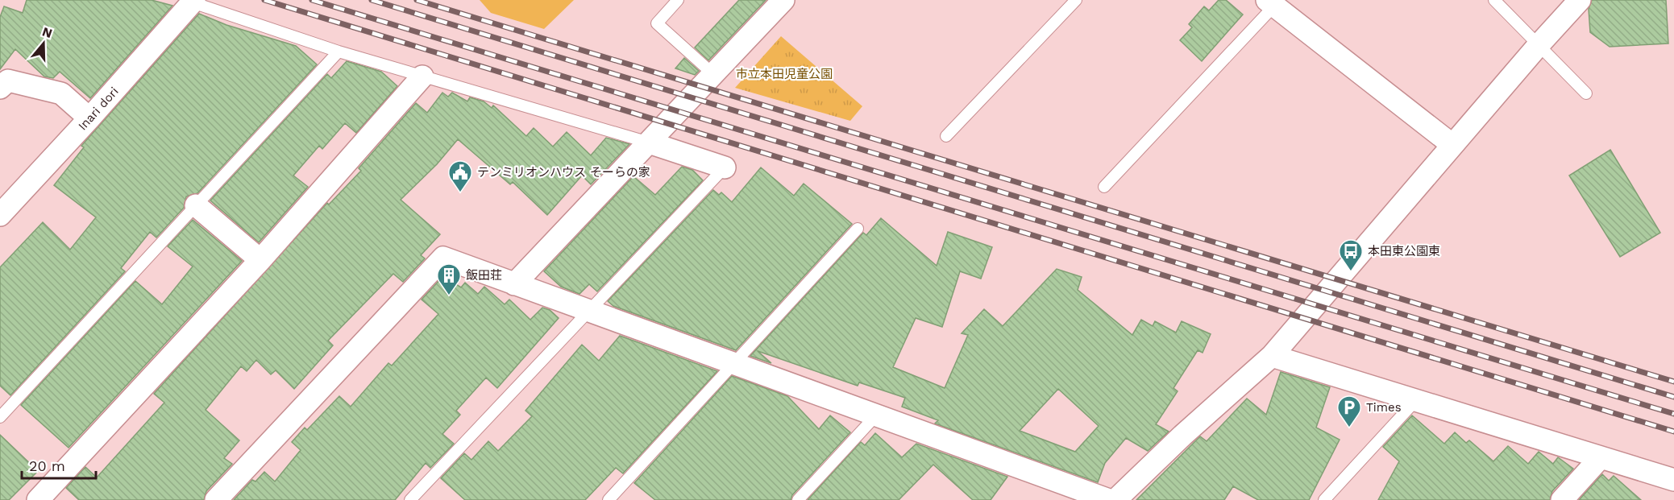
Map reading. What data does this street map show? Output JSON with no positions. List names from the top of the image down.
{
  "streets": {
    "street": ["Inari dori"]
  },
  "parks": ["市立本田児童公園"],
  "places": {
    "public building": ["テンミリオンハウス そーらの家"],
    "bus stop": ["本田東公園東"],
    "building": ["飯田荘"],
    "parking": ["Times"]
  },
  "scale_bar": "20 m",
  "north": "top"
}
